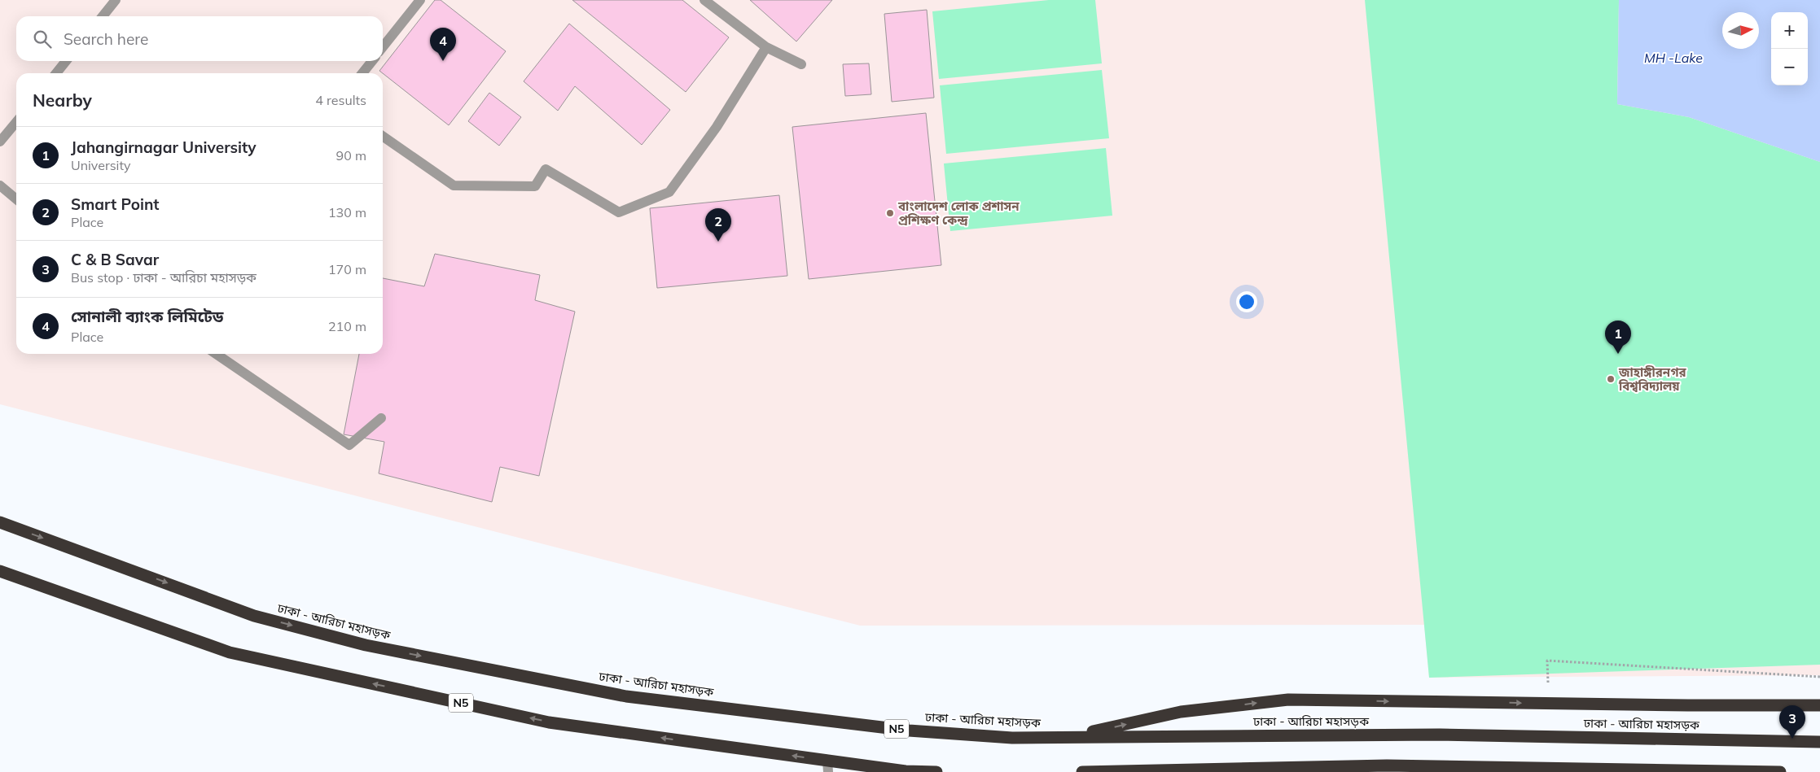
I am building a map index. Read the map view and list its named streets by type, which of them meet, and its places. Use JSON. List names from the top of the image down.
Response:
{
  "streets": {
    "highway": ["ঢাকা - আরিচা মহাসড়ক", "N5"]
  },
  "water": ["MH -Lake"],
  "places": ["বাংলাদেশ লোক প্রশাসন প্রশিক্ষণ কেন্দ্র", "জাহাঙ্গীরনগর বিশ্ববিদ্যালয়"],
  "north": "right",
  "page": {
    "map_buttons": ["+", "−"],
    "search": "Search here",
    "pins": [
      "4",
      "2",
      "1",
      "3"
    ],
    "heading": ["Nearby", "4 results"],
    "list": [
      {
        "mark": "1",
        "name": "Jahangirnagar University",
        "note": "University",
        "value": "90 m"
      },
      {
        "mark": "2",
        "name": "Smart Point",
        "note": "Place",
        "value": "130 m"
      },
      {
        "mark": "3",
        "name": "C & B Savar",
        "note": "Bus stop · ঢাকা - আরিচা মহাসড়ক",
        "value": "170 m"
      },
      {
        "mark": "4",
        "name": "সোনালী ব্যাংক লিমিটেড",
        "note": "Place",
        "value": "210 m"
      }
    ]
  }
}
